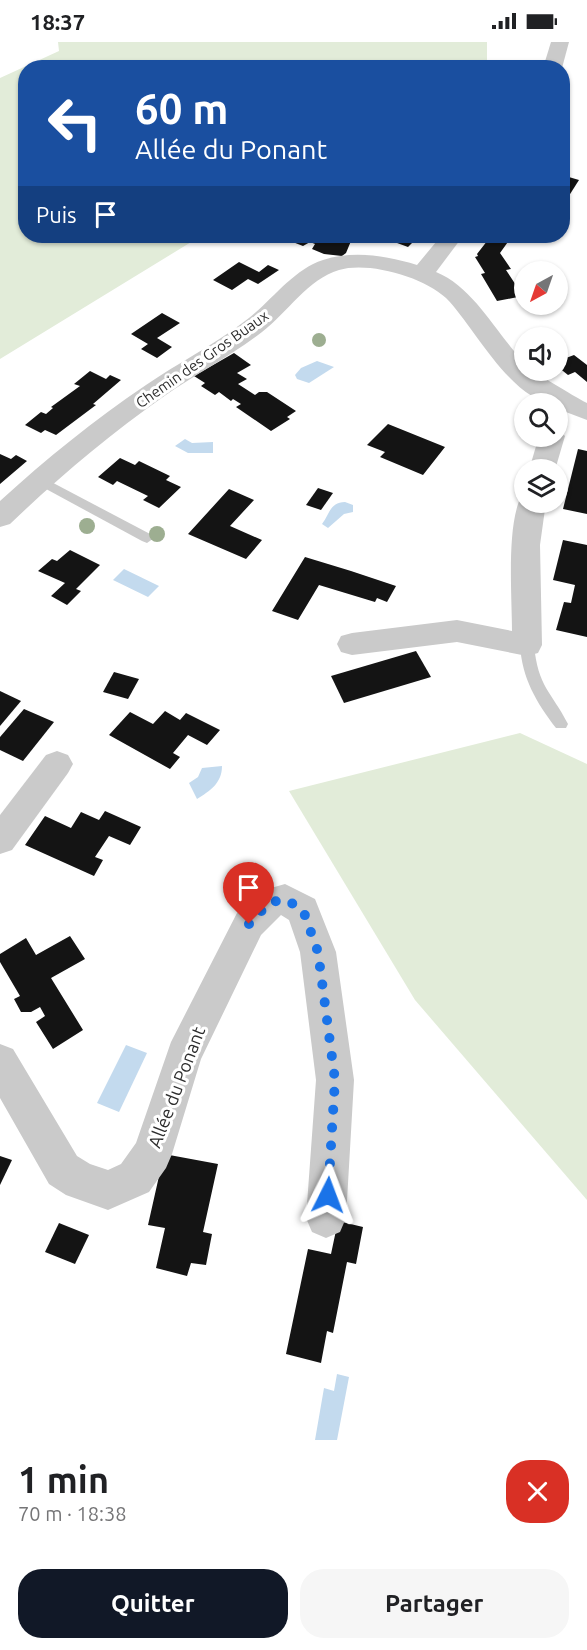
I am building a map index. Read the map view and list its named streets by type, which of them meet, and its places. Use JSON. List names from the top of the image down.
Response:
{
  "streets": {
    "street": ["Chemin des Gros Buaux", "Allée du Ponant"]
  },
  "north": "bottom left",
  "page": {
    "status": "18:37",
    "turn": ["60 m", "Allée du Ponant"],
    "then": "Puis",
    "heading": ["1 min", "70 m · 18:38"],
    "buttons": ["Quitter", "Partager"]
  }
}
